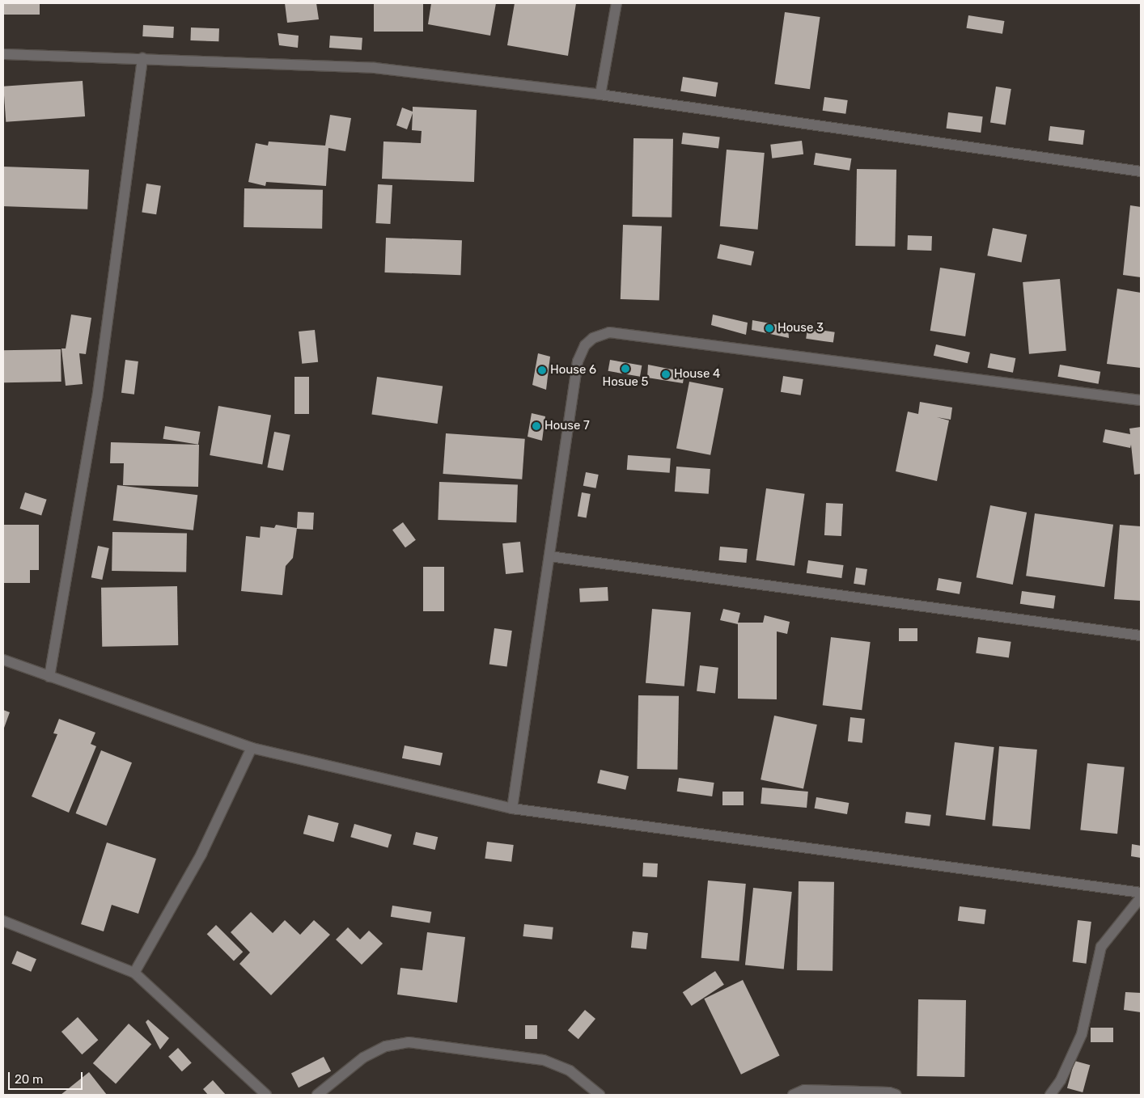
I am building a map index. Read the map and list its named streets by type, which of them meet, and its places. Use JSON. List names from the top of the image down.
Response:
{
  "places": [
    "House 3",
    "Hosue 5",
    "House 6",
    "House 4",
    "House 7"
  ],
  "scale_bar": "20 m"
}
